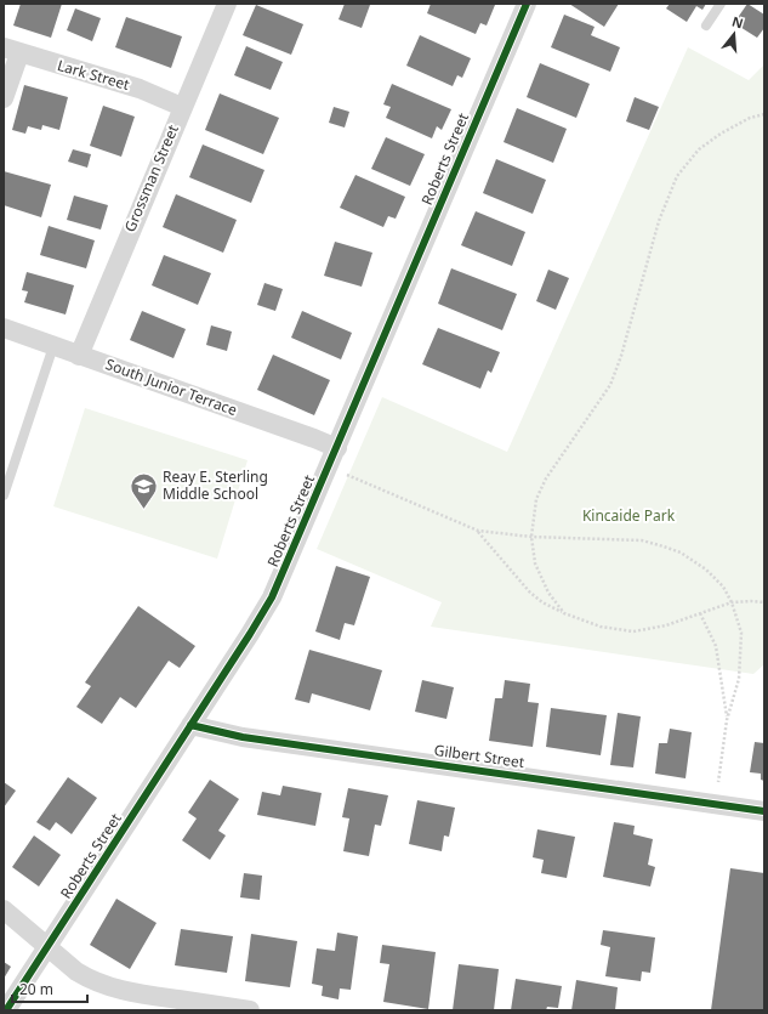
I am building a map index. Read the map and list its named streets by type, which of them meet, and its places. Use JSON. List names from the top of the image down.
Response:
{
  "streets": {
    "street": [
      "Lark Street",
      "Roberts Street",
      "Grossman Street",
      "South Junior Terrace",
      "Gilbert Street"
    ]
  },
  "crossings": [
    ["Lark Street", "Grossman Street"],
    ["Roberts Street", "South Junior Terrace"],
    ["Roberts Street", "Gilbert Street"],
    ["Grossman Street", "South Junior Terrace"]
  ],
  "parks": ["Kincaide Park"],
  "places": {
    "school or university": ["Reay E. Sterling Middle School"]
  },
  "scale_bar": "20 m",
  "north": "top"
}
